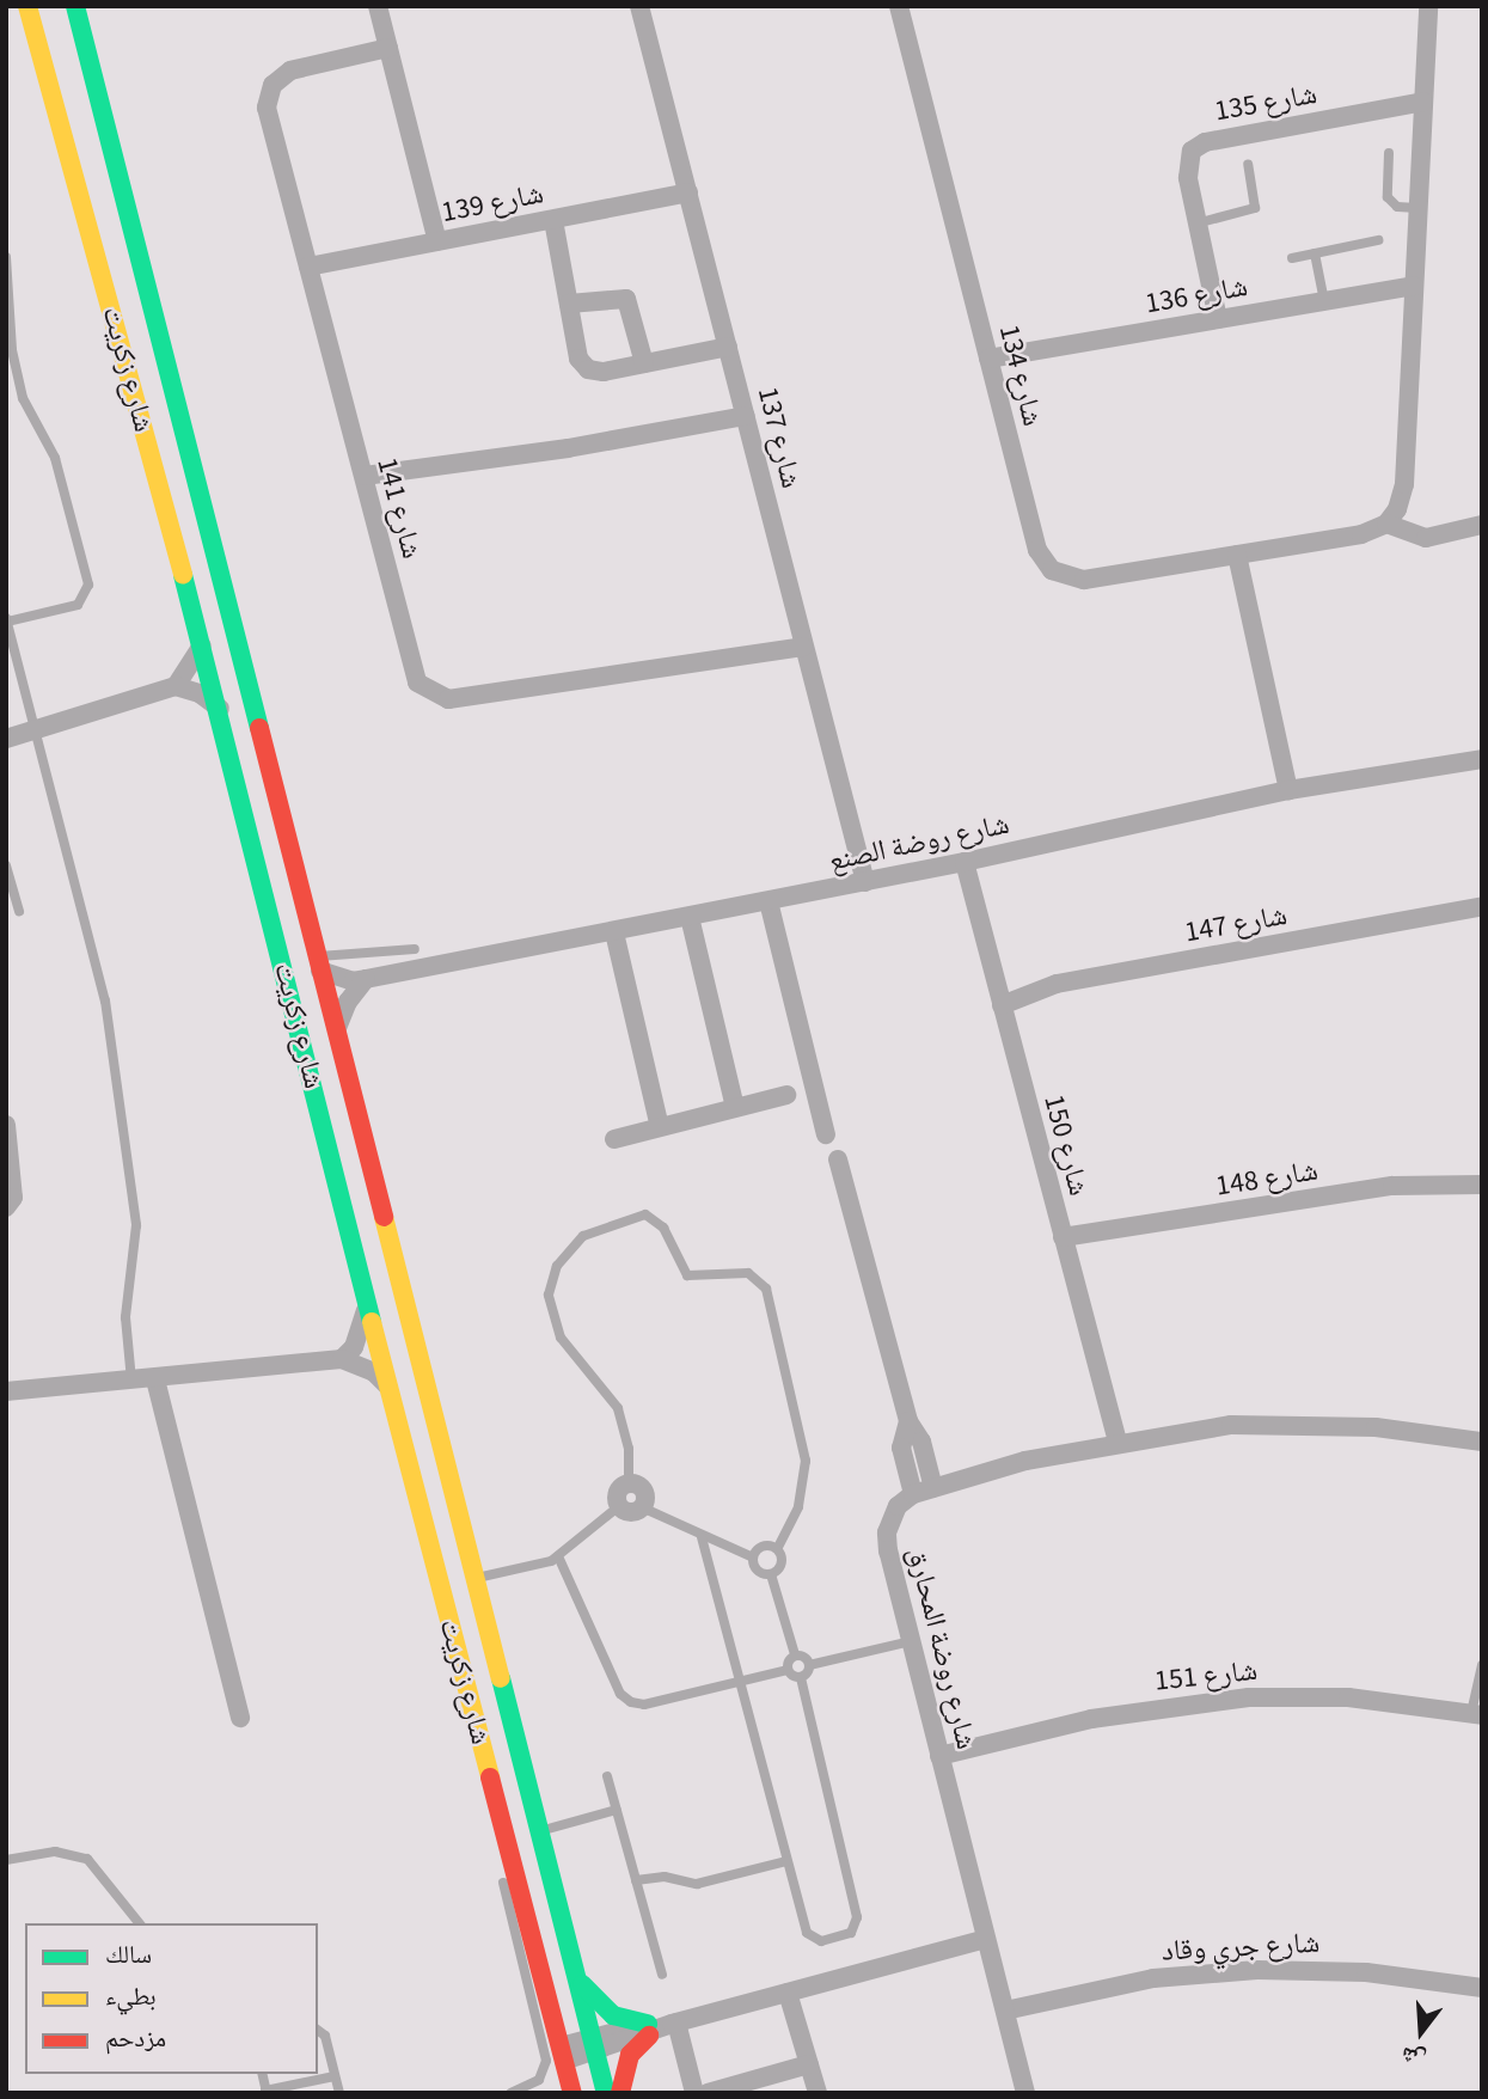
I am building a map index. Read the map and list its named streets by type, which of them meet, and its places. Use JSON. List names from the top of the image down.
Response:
{
  "streets": {
    "street": [
      "شارع 135",
      "شارع 139",
      "شارع 136",
      "شارع زكريت",
      "شارع 134",
      "شارع 137",
      "شارع 141",
      "شارع روضة الصنع",
      "شارع 147",
      "شارع 150",
      "شارع 148",
      "شارع روضة المحارق",
      "شارع 151",
      "شارع جري وقاد"
    ]
  },
  "crossings": [
    ["شارع 135", "شارع 136"],
    ["شارع 139", "شارع 137"],
    ["شارع 139", "شارع 141"],
    ["شارع 136", "شارع 134"],
    ["شارع زكريت", "شارع روضة الصنع"],
    ["شارع 137", "شارع 141"],
    ["شارع 137", "شارع روضة الصنع"],
    ["شارع روضة الصنع", "شارع 150"],
    ["شارع 147", "شارع 150"],
    ["شارع 150", "شارع 148"],
    ["شارع روضة المحارق", "شارع 151"],
    ["شارع روضة المحارق", "شارع جري وقاد"]
  ],
  "legend": ["سالك", "بطيء", "مزدحم"],
  "north": "bottom"
}
